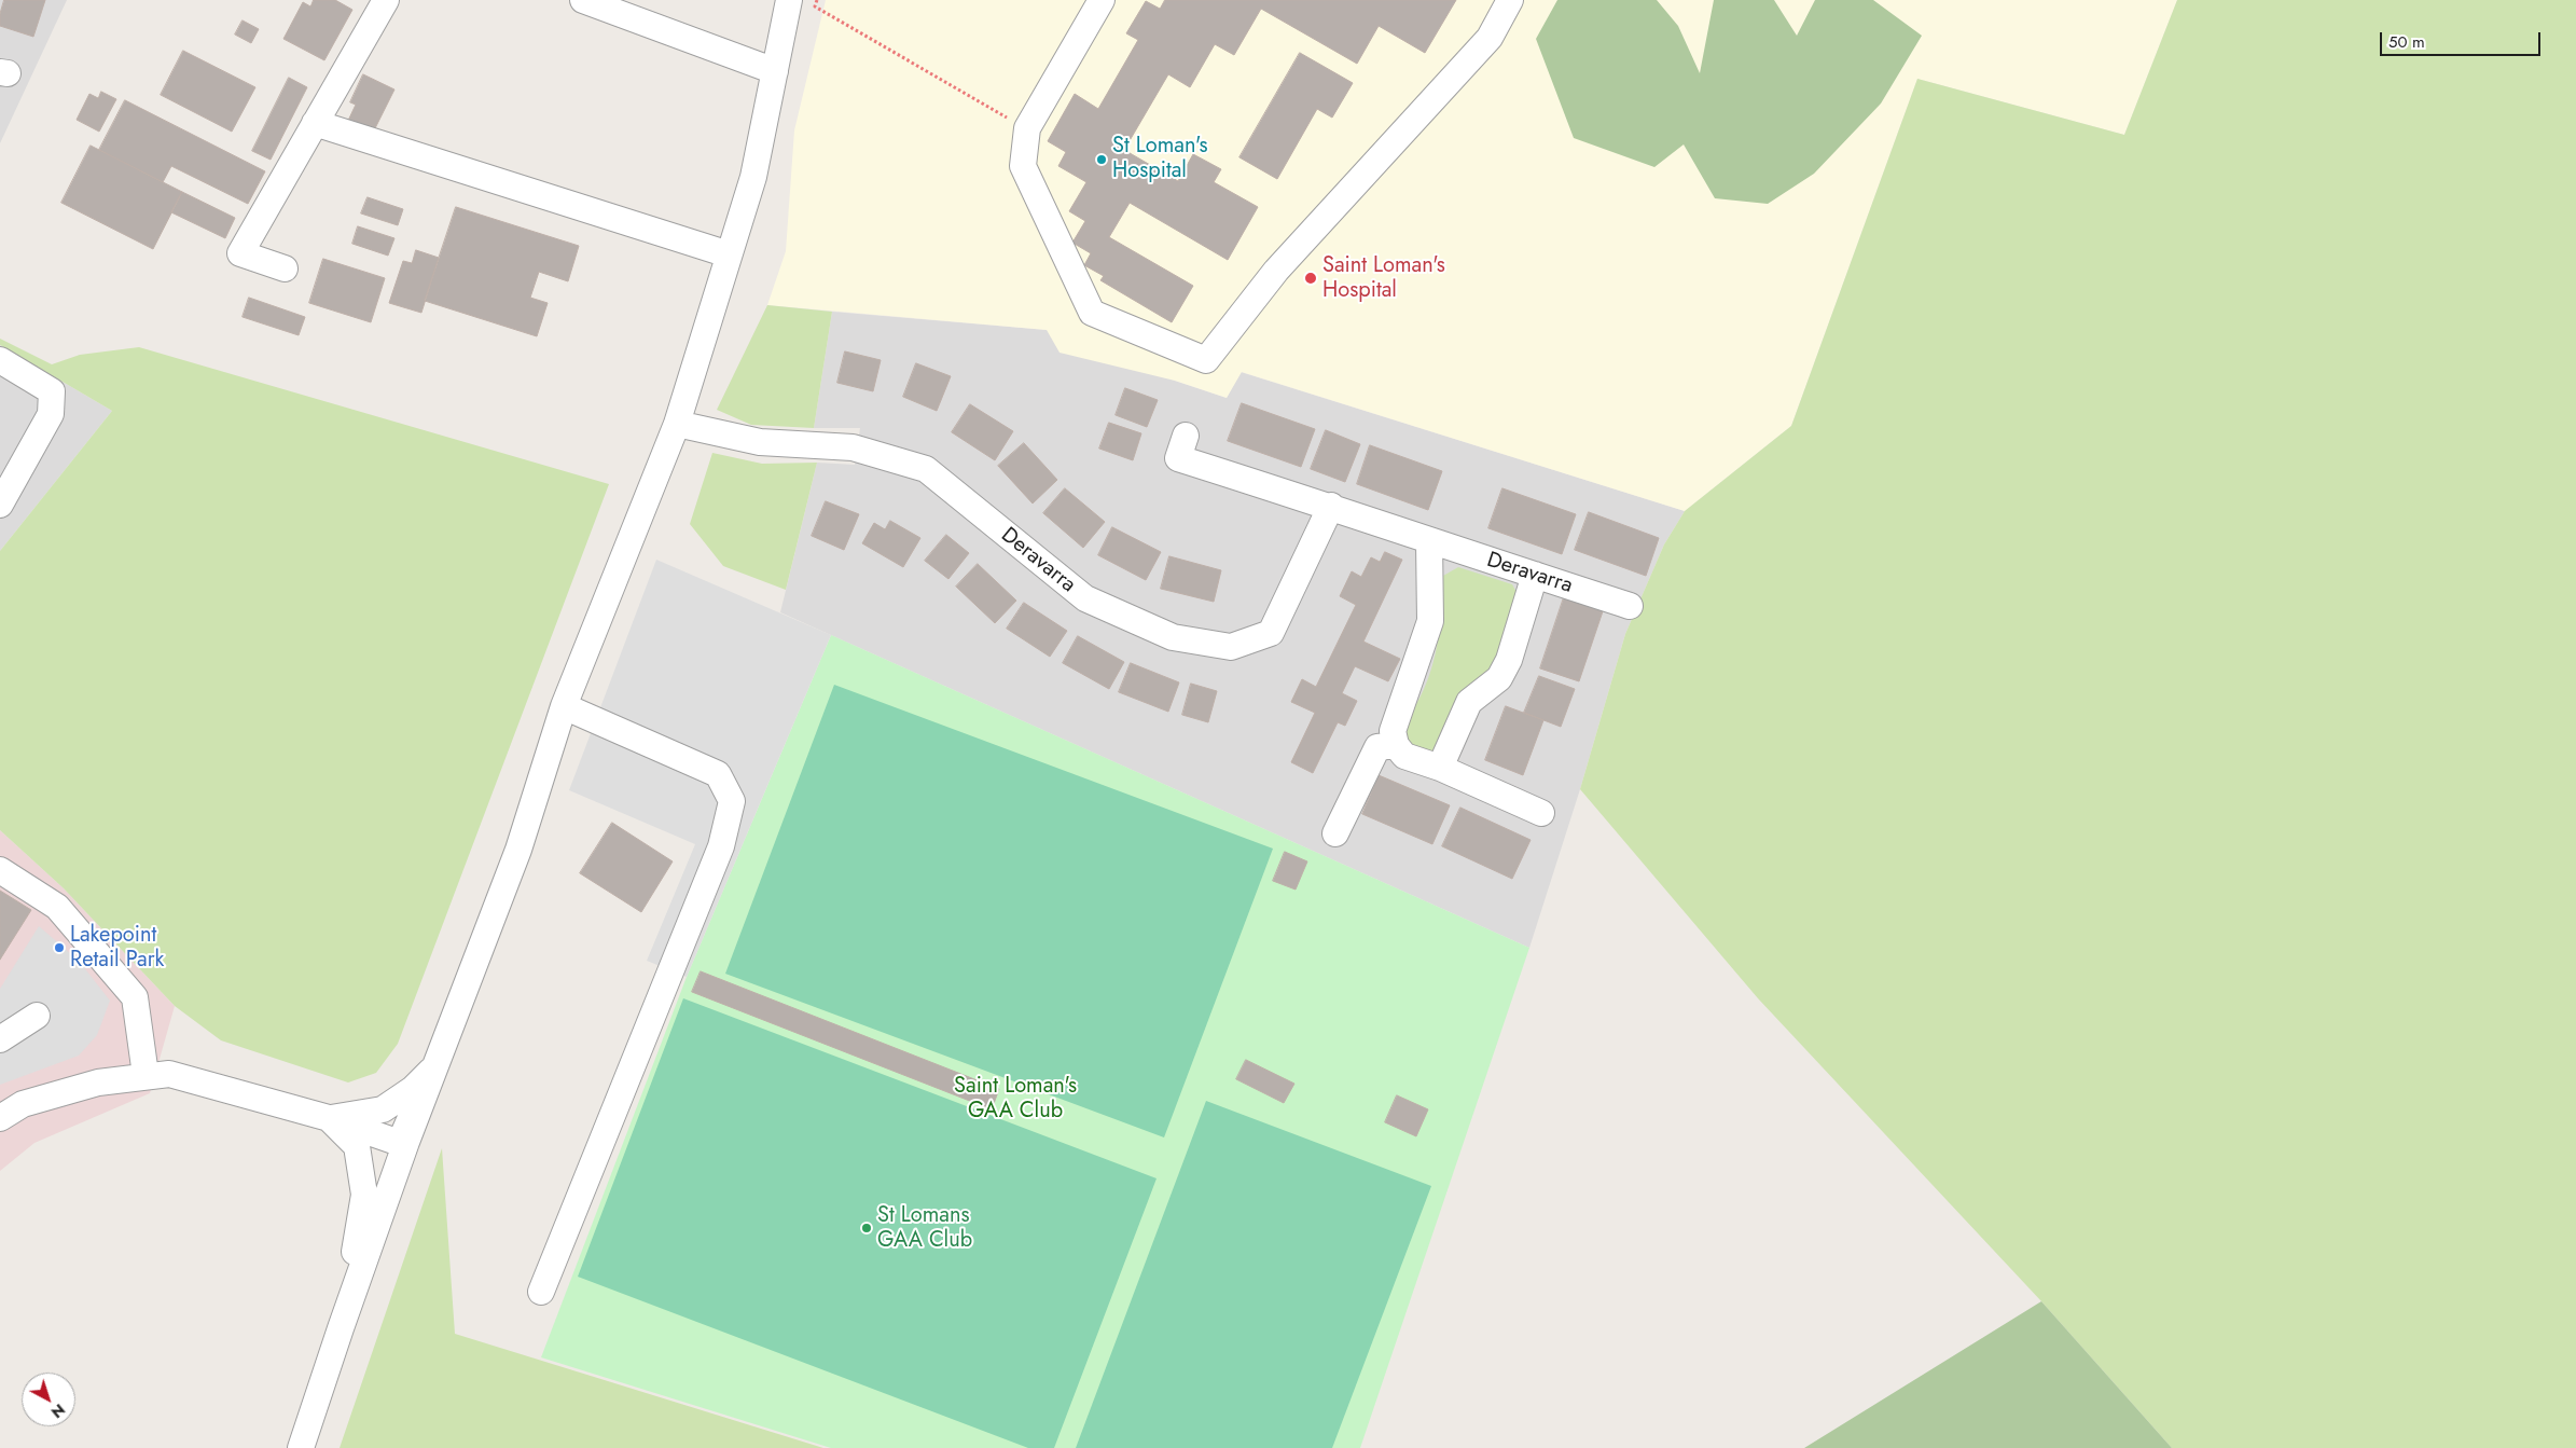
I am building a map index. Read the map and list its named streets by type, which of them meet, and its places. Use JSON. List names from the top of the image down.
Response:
{
  "streets": {
    "street": ["Deravarra"]
  },
  "parks": ["Saint Loman's GAA Club"],
  "places": [
    "St Loman's Hospital",
    "Saint Loman's Hospital",
    "Lakepoint Retail Park",
    "St Lomans GAA Club"
  ],
  "scale_bar": "50 m",
  "north": "bottom right"
}
